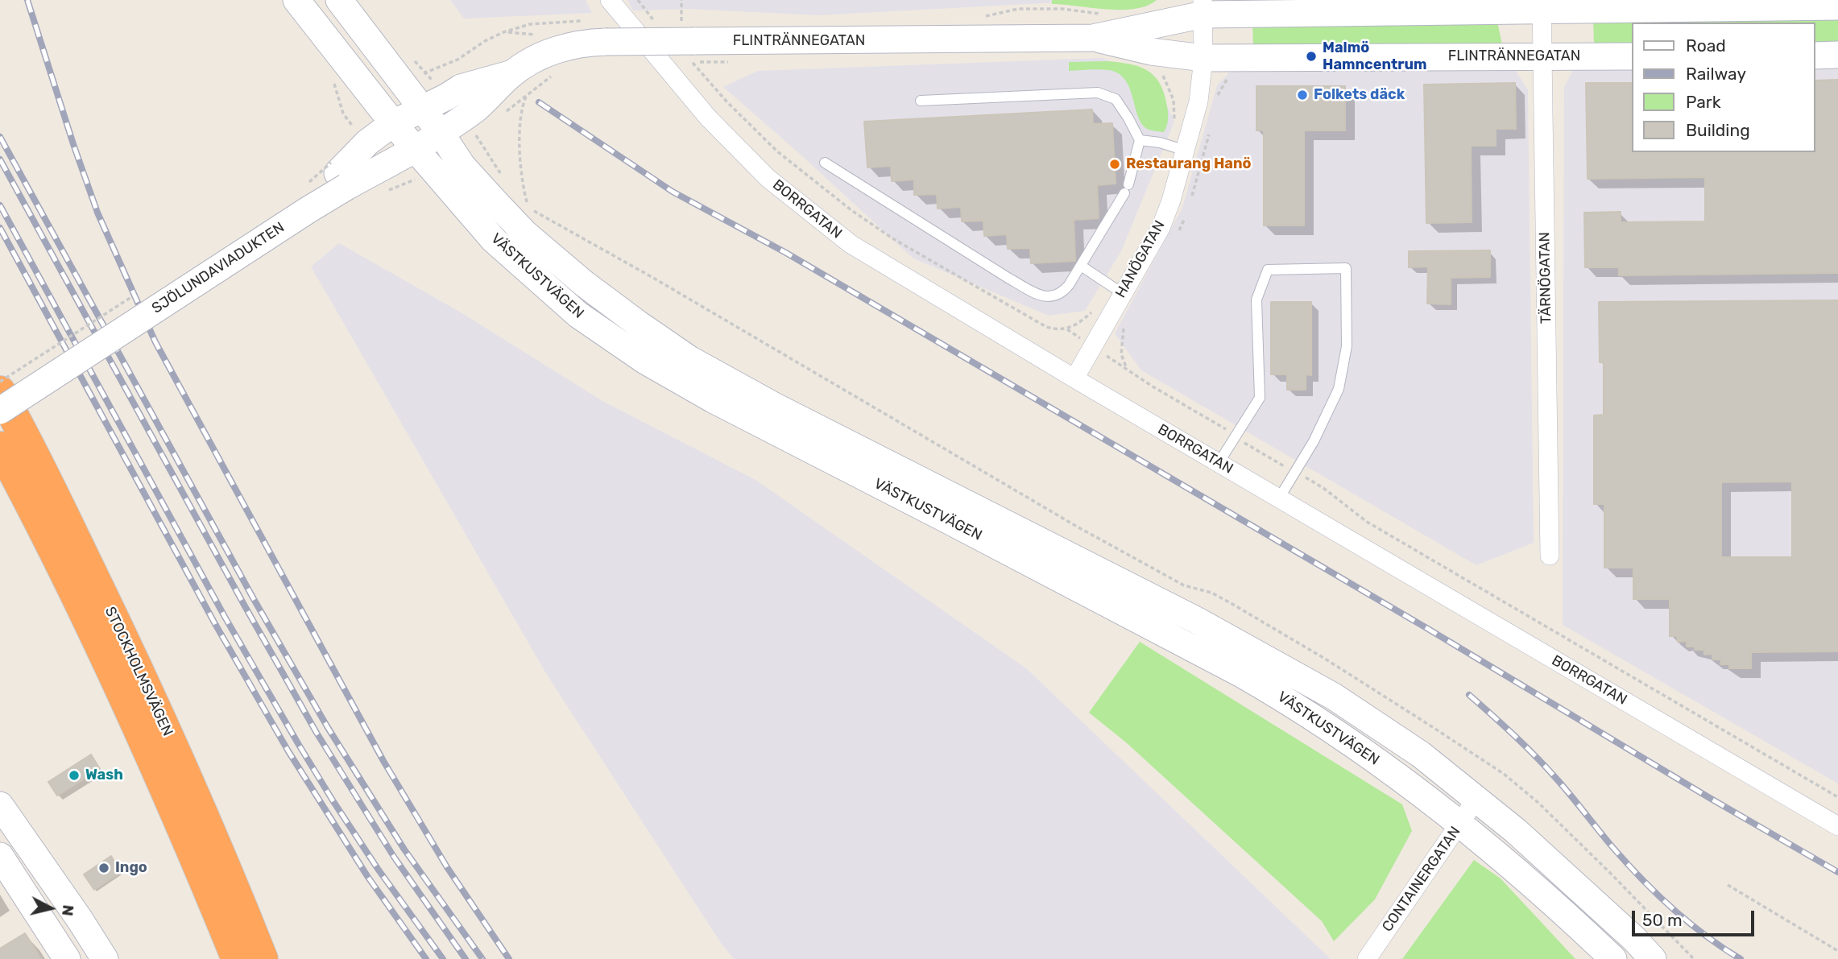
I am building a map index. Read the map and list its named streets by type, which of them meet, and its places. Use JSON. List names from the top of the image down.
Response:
{
  "streets": {
    "highway": ["STOCKHOLMSVÄGEN"],
    "main road": ["FLINTRÄNNEGATAN", "SJÖLUNDAVIADUKTEN", "VÄSTKUSTVÄGEN"],
    "street": [
      "BORRGATAN",
      "HANÖGATAN",
      "TÄRNÖGATAN",
      "CONTAINERGATAN"
    ]
  },
  "crossings": [
    ["FLINTRÄNNEGATAN", "HANÖGATAN"],
    ["FLINTRÄNNEGATAN", "SJÖLUNDAVIADUKTEN"],
    ["FLINTRÄNNEGATAN", "VÄSTKUSTVÄGEN"],
    ["FLINTRÄNNEGATAN", "TÄRNÖGATAN"],
    ["BORRGATAN", "HANÖGATAN"],
    ["SJÖLUNDAVIADUKTEN", "VÄSTKUSTVÄGEN"],
    ["SJÖLUNDAVIADUKTEN", "STOCKHOLMSVÄGEN"],
    ["VÄSTKUSTVÄGEN", "CONTAINERGATAN"]
  ],
  "places": [
    "Malmö Hamncentrum",
    "Folkets däck",
    "Restaurang Hanö",
    "Wash",
    "Ingo"
  ],
  "legend": [
    "Road",
    "Railway",
    "Park",
    "Building"
  ],
  "scale_bar": "50 m",
  "north": "right"
}
